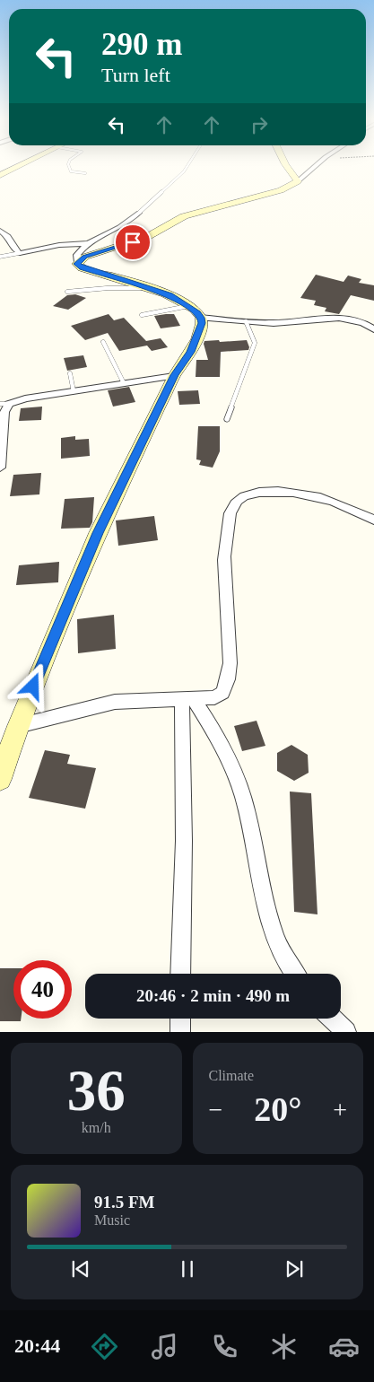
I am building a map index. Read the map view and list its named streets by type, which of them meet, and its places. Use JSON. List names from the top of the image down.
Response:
{
  "page": {
    "turn": ["290 m", "Turn left"],
    "limit": "40",
    "trip": "20:46 · 2 min · 490 m",
    "tile": [
      ["36", "km/h"],
      "Climate"
    ],
    "heat": ["−", "20°", "+"],
    "song": ["91.5 FM", "Music"],
    "tabs": "20:44"
  }
}
